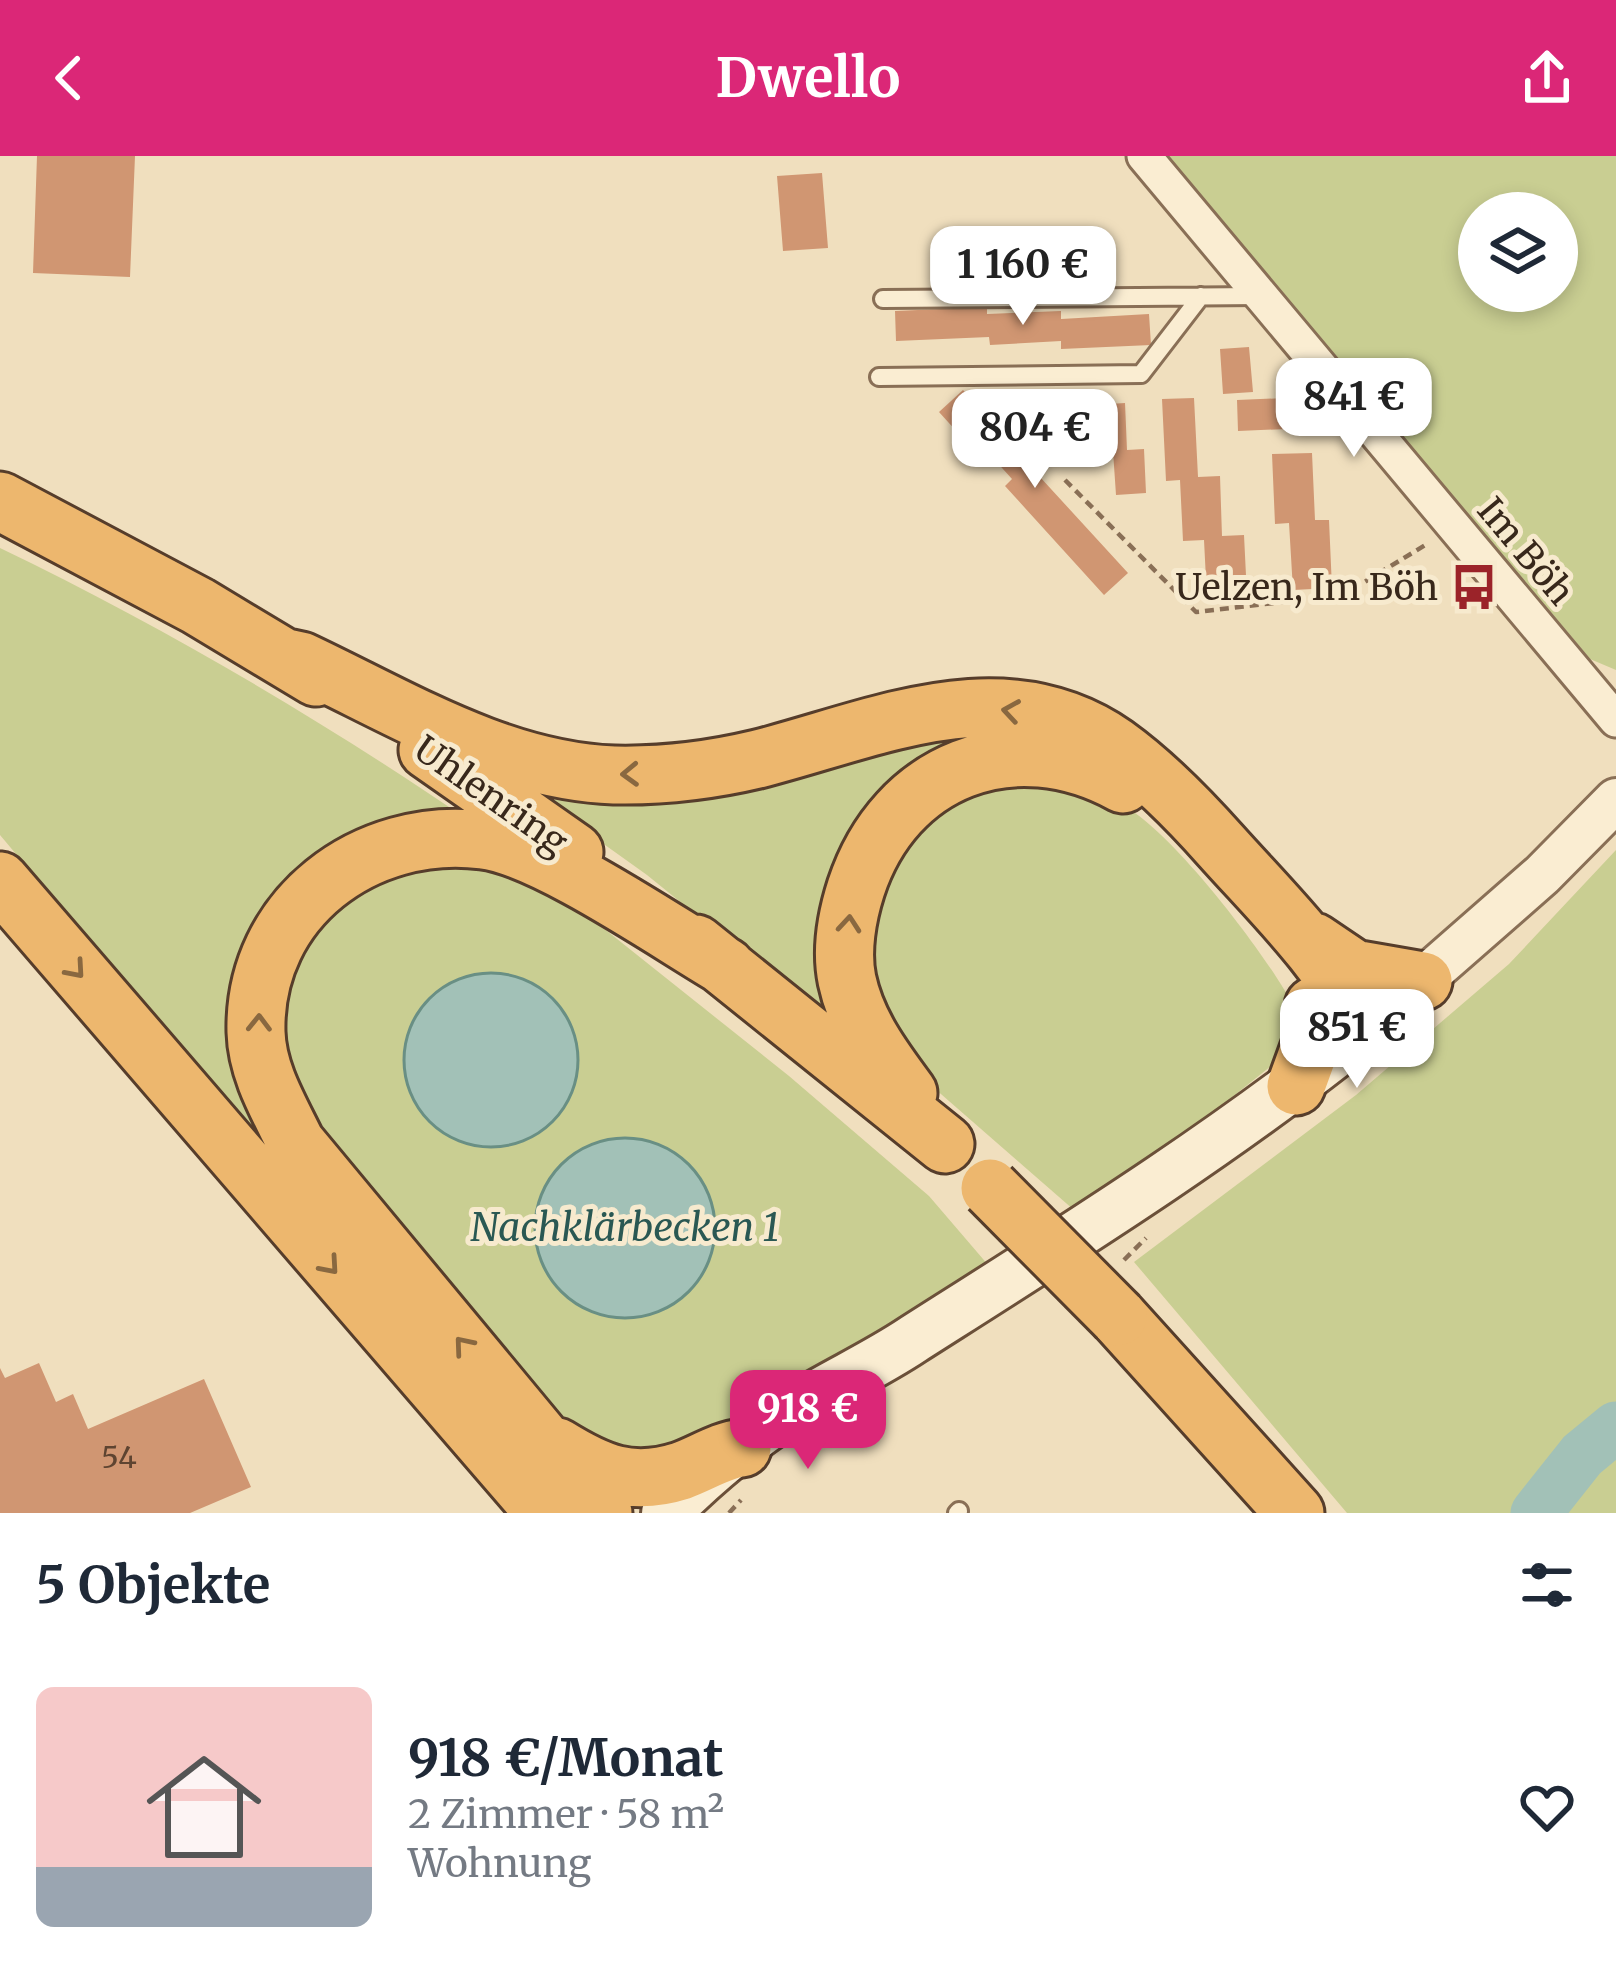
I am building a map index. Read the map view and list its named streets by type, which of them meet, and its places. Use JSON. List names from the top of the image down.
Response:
{
  "streets": {
    "highway": ["Uhlenring"],
    "street": ["Im Böh"]
  },
  "water": ["Nachklärbecken 1"],
  "places": {
    "bus stop": ["Uelzen, Im Böh"]
  },
  "house_numbers": ["54"],
  "page": {
    "header": "Dwello",
    "price": [
      "1 160 €",
      "841 €",
      "804 €",
      "851 €",
      "918 €"
    ],
    "heading": "5 Objekte",
    "list": [
      {
        "name": "918 €/Monat",
        "note": "2 Zimmer · 58 m² · Wohnung"
      }
    ]
  }
}
